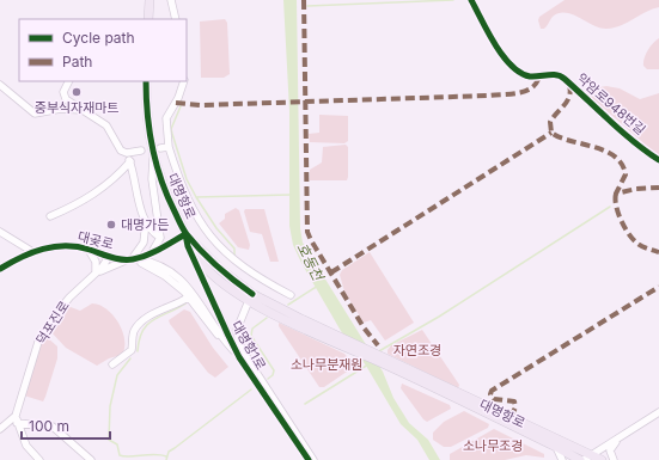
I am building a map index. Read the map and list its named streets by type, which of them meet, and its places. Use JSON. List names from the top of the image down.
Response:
{
  "streets": {
    "main road": ["대명항로"],
    "street": [
      "약암로948번길",
      "대곶로",
      "덕포진로",
      "대명항1로"
    ]
  },
  "crossings": [
    ["대명항로", "대곶로"],
    ["대명항로", "대명항1로"],
    ["대곶로", "덕포진로"],
    ["대곶로", "대명항1로"]
  ],
  "water": ["호동천"],
  "parks": ["자연조경", "소나무분재원", "소나무조경"],
  "places": ["중부식자재마트", "대명가든"],
  "legend": ["Cycle path", "Path"],
  "scale_bar": "100 m"
}
